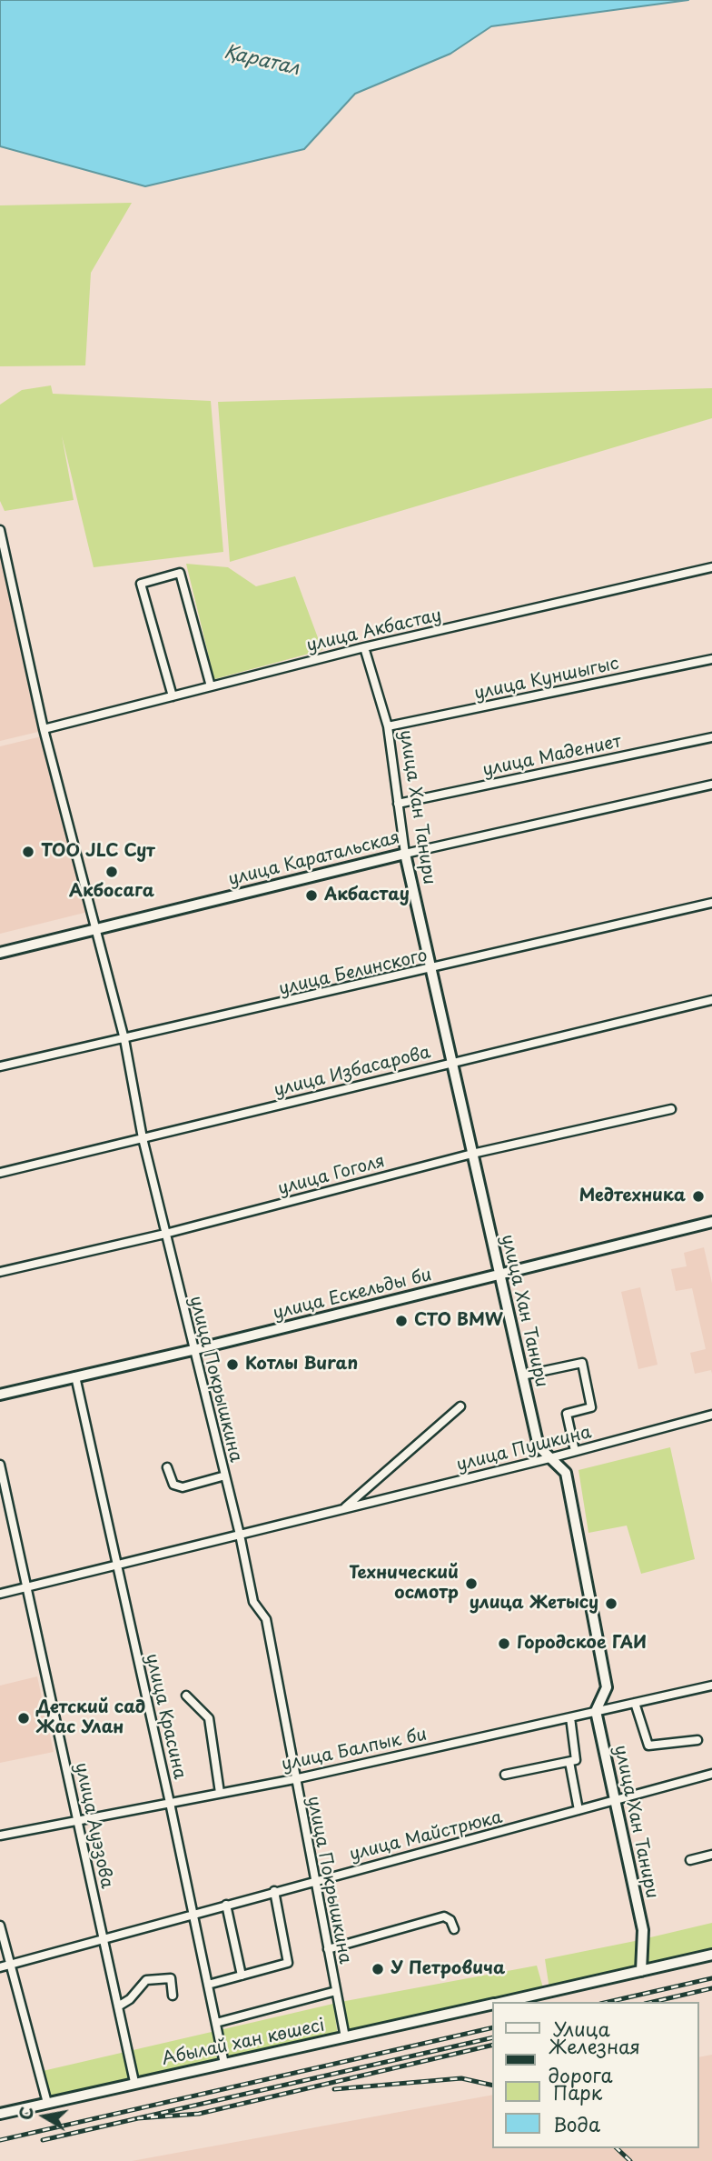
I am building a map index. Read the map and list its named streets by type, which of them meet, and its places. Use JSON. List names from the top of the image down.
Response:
{
  "streets": {
    "street": [
      "улица Акбастау",
      "улица Куншыгыс",
      "улица Мадениет",
      "улица Хан Танири",
      "улица Каратальская",
      "улица Белинского",
      "улица Избасарова",
      "улица Гоголя",
      "улица Ескельды би",
      "улица Покрышкина",
      "улица Пушкина",
      "улица Красина",
      "улица Балпык би",
      "улица Ауэзова",
      "улица Майстрюка",
      "Абылай хан көшесі"
    ]
  },
  "crossings": [
    ["улица Акбастау", "улица Хан Танири"],
    ["улица Акбастау", "улица Покрышкина"],
    ["улица Куншыгыс", "улица Хан Танири"],
    ["улица Мадениет", "улица Хан Танири"],
    ["улица Хан Танири", "улица Каратальская"],
    ["улица Хан Танири", "улица Белинского"],
    ["улица Хан Танири", "улица Избасарова"],
    ["улица Хан Танири", "улица Гоголя"],
    ["улица Хан Танири", "улица Ескельды би"],
    ["улица Хан Танири", "улица Пушкина"],
    ["улица Хан Танири", "улица Балпык би"],
    ["улица Хан Танири", "улица Майстрюка"],
    ["улица Хан Танири", "Абылай хан көшесі"],
    ["улица Каратальская", "улица Покрышкина"],
    ["улица Белинского", "улица Покрышкина"],
    ["улица Избасарова", "улица Покрышкина"],
    ["улица Гоголя", "улица Покрышкина"],
    ["улица Ескельды би", "улица Покрышкина"],
    ["улица Ескельды би", "улица Красина"],
    ["улица Покрышкина", "улица Пушкина"],
    ["улица Покрышкина", "улица Балпык би"],
    ["улица Покрышкина", "улица Майстрюка"],
    ["улица Покрышкина", "Абылай хан көшесі"],
    ["улица Пушкина", "улица Красина"],
    ["улица Пушкина", "улица Ауэзова"],
    ["улица Красина", "улица Балпык би"],
    ["улица Красина", "улица Майстрюка"],
    ["улица Красина", "Абылай хан көшесі"],
    ["улица Балпык би", "улица Ауэзова"],
    ["улица Ауэзова", "улица Майстрюка"],
    ["улица Ауэзова", "Абылай хан көшесі"]
  ],
  "water": ["Қаратал"],
  "places": [
    "ТОО JLC Сут",
    "Акбосага",
    "Акбастау",
    "Медтехника",
    "СТО BMW",
    "Котлы Buran",
    "Технический осмотр",
    "улица Жетысу",
    "Городское ГАИ",
    "Детский сад Жас Улан",
    "У Петровича"
  ],
  "legend": [
    "Улица",
    "Железная дорога",
    "Парк",
    "Вода"
  ],
  "north": "left"
}
